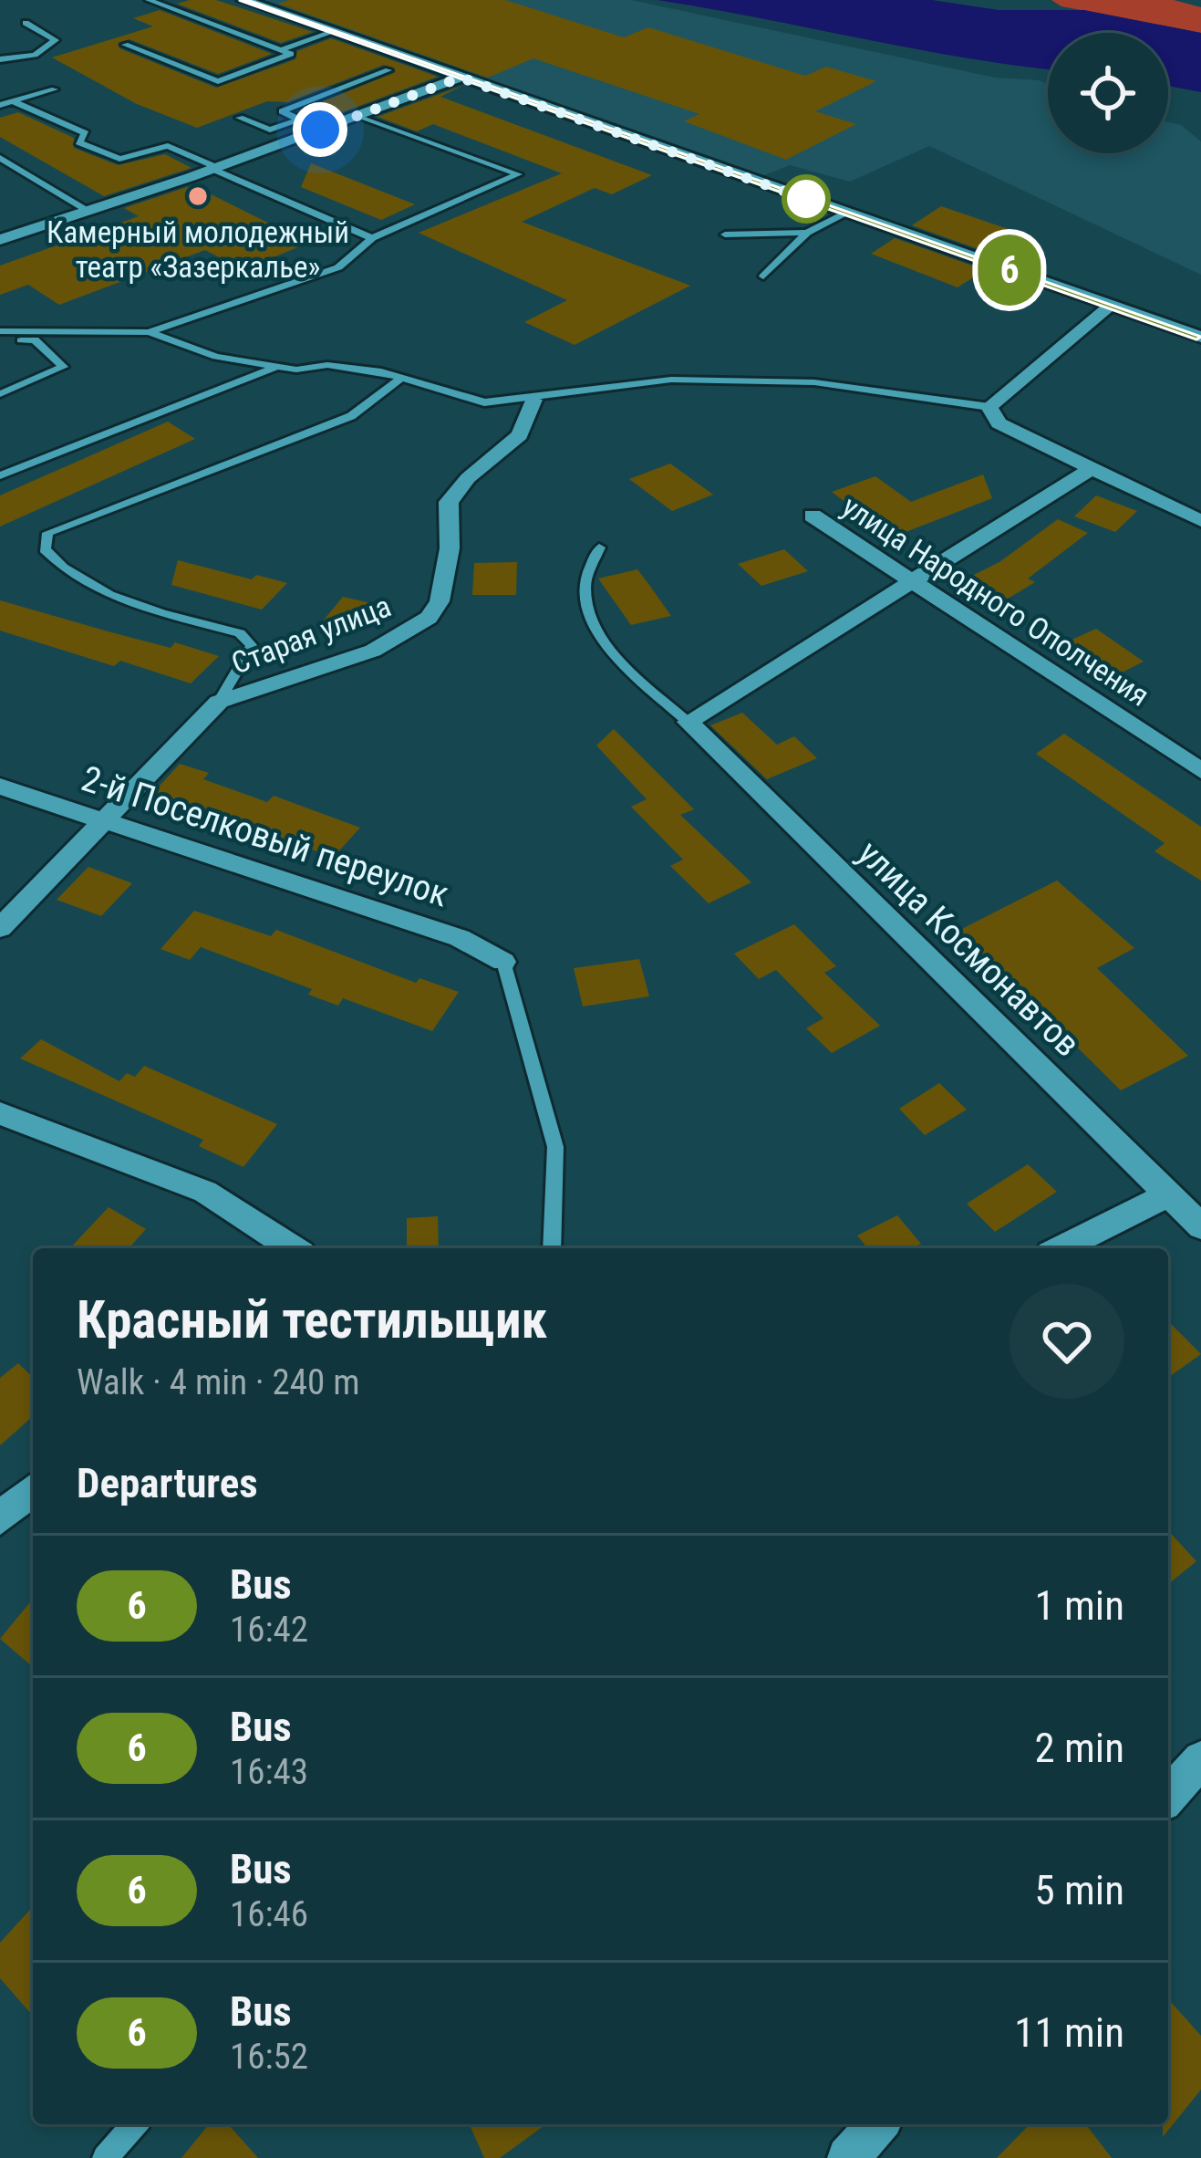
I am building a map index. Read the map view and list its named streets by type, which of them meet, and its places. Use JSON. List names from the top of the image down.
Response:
{
  "streets": {
    "street": [
      "улица Народного Ополчения",
      "Старая улица",
      "2-й Поселковый переулок",
      "улица Космонавтов"
    ]
  },
  "places": ["Камерный молодежный театр «Зазеркалье»"],
  "lines": ["bus line 6"],
  "page": {
    "on_map": "6",
    "heading": [
      ["Красный тестильщик", "Walk · 4 min · 240 m"],
      "Departures"
    ],
    "list": [
      {
        "mark": "6",
        "name": "Bus",
        "note": "16:42",
        "value": "1 min"
      },
      {
        "mark": "6",
        "name": "Bus",
        "note": "16:43",
        "value": "2 min"
      },
      {
        "mark": "6",
        "name": "Bus",
        "note": "16:46",
        "value": "5 min"
      },
      {
        "mark": "6",
        "name": "Bus",
        "note": "16:52",
        "value": "11 min"
      }
    ]
  }
}
